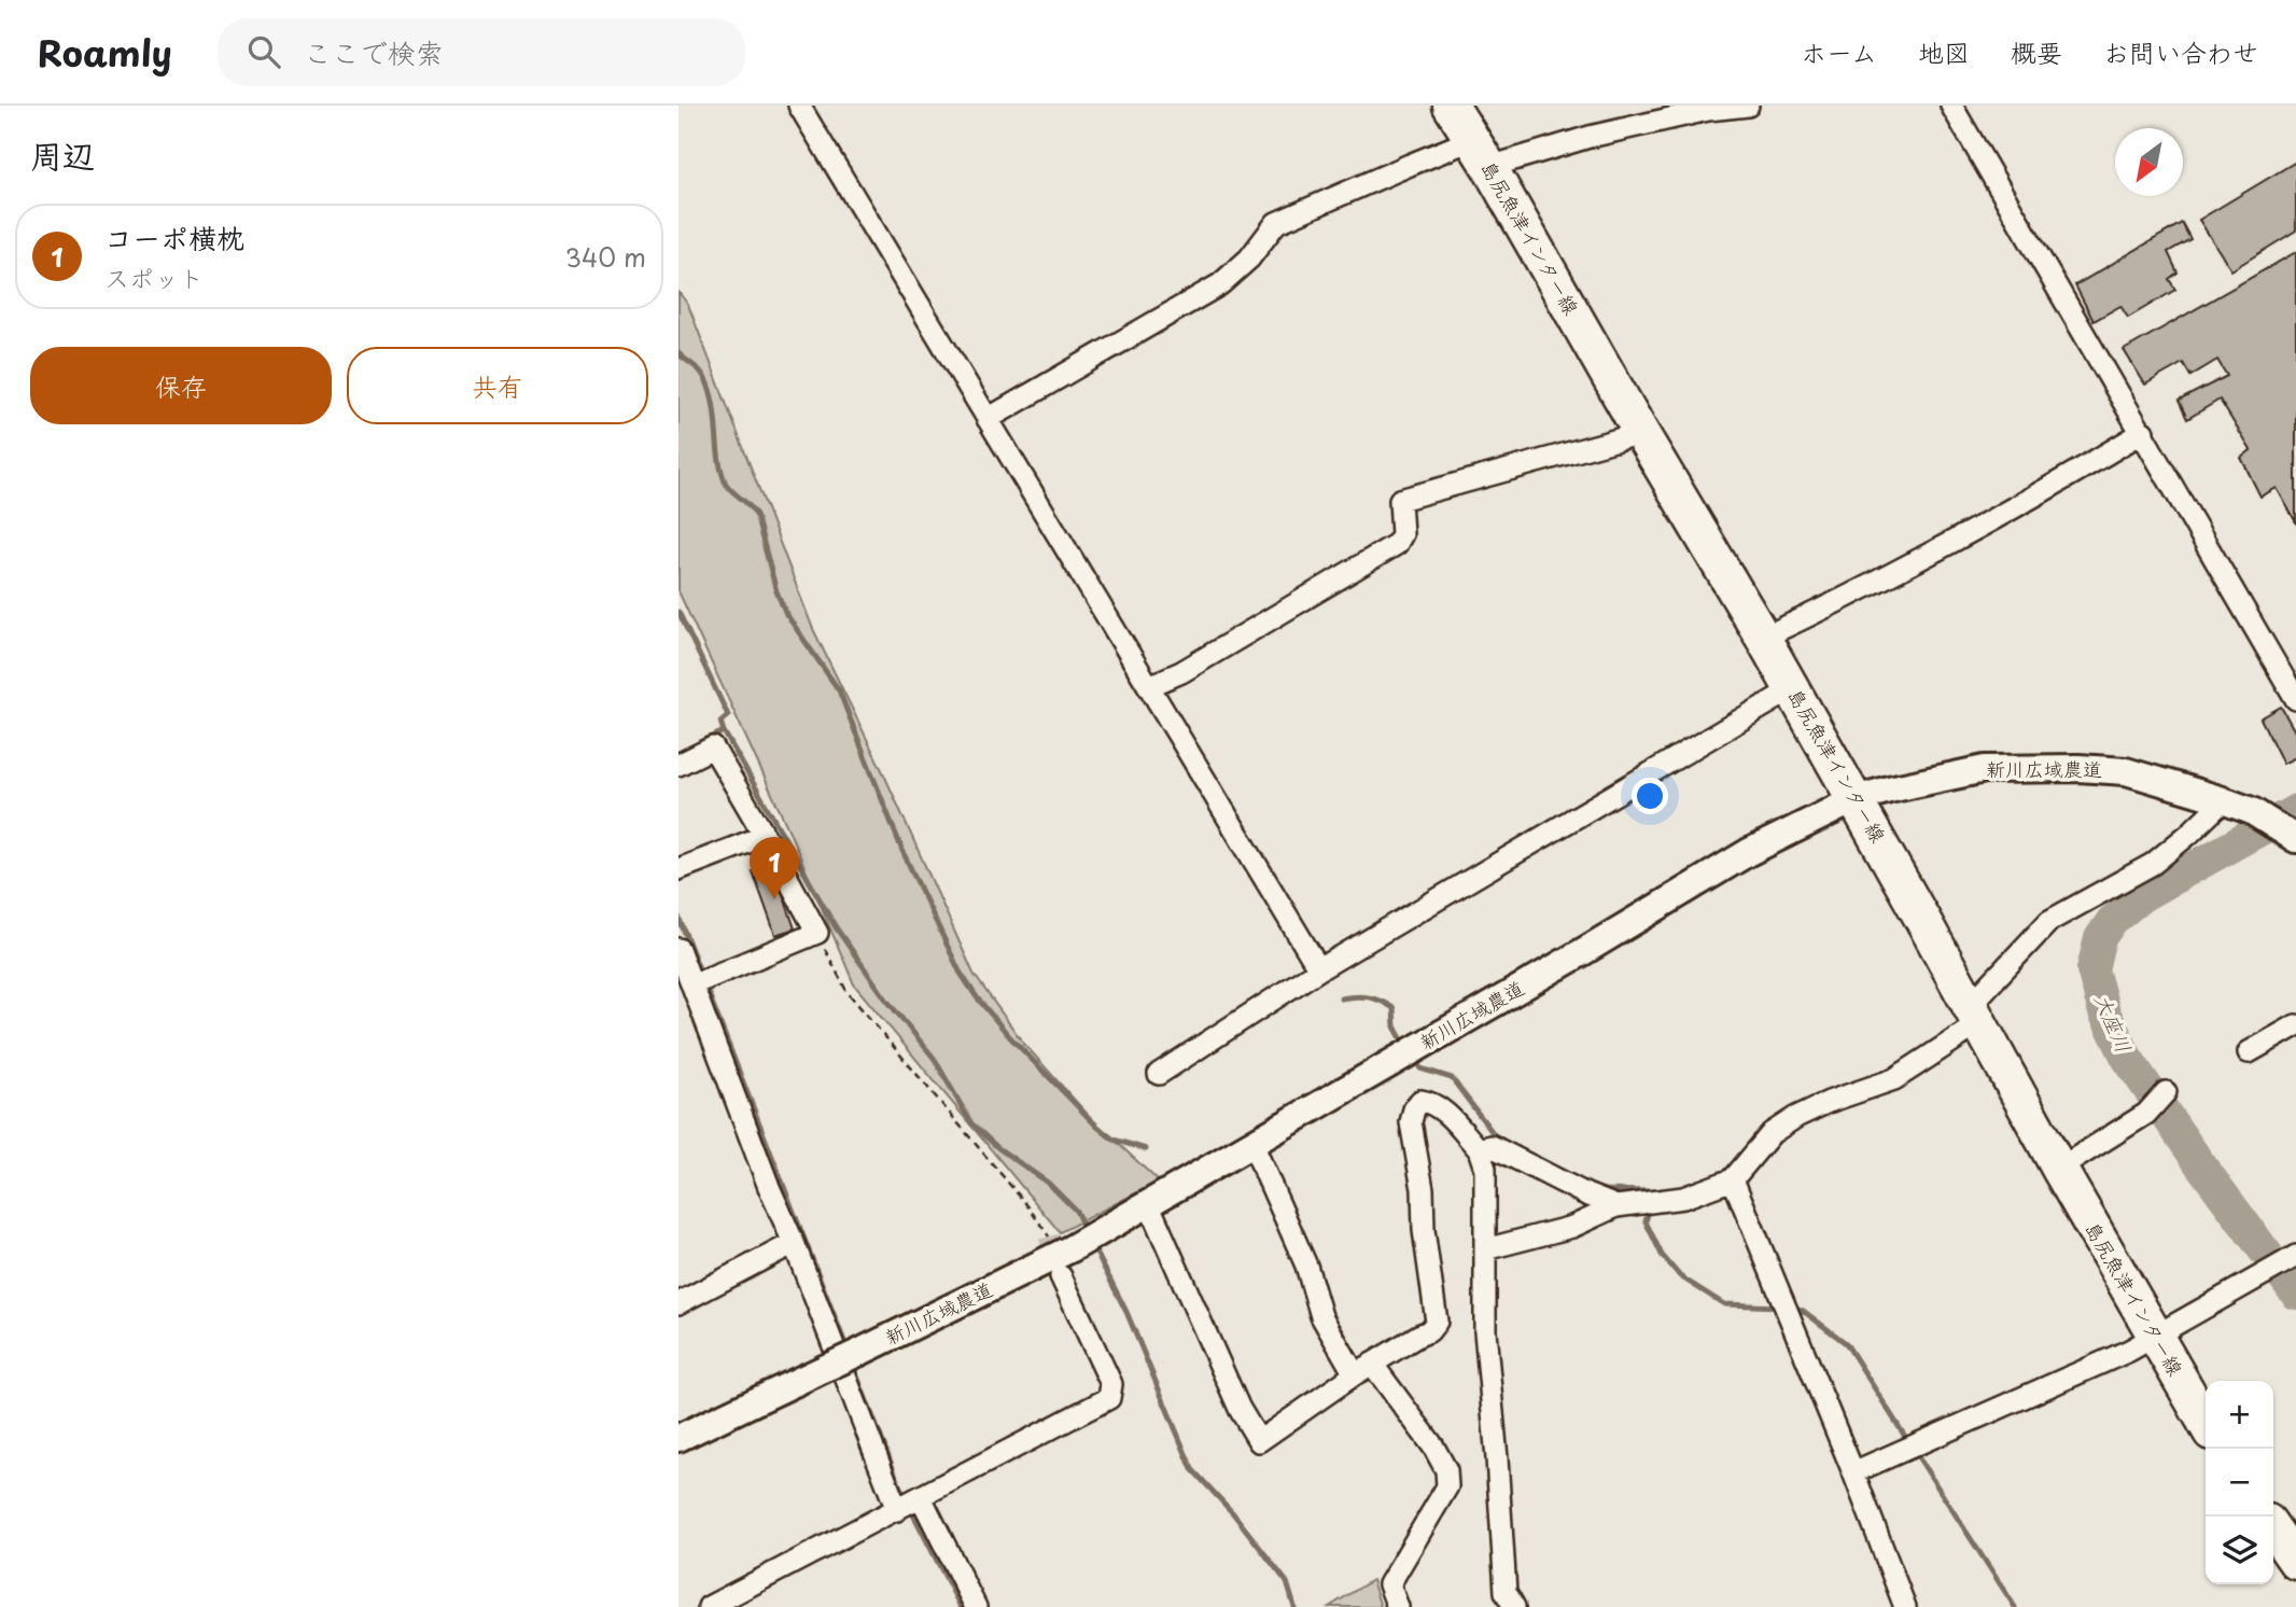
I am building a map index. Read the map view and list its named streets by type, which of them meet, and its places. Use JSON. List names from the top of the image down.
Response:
{
  "streets": {
    "main road": ["島尻魚津インター線"],
    "street": ["新川広域農道"]
  },
  "crossings": [
    ["島尻魚津インター線", "新川広域農道"]
  ],
  "water": ["大座川"],
  "north": "bottom left",
  "page": {
    "header": "Roamly",
    "search": "ここで検索",
    "nav": [
      "ホーム",
      "地図",
      "概要",
      "お問い合わせ"
    ],
    "heading": "周辺",
    "list": [
      {
        "mark": "1",
        "name": "コーポ横枕",
        "note": "スポット",
        "value": "340 m"
      }
    ],
    "buttons": ["保存", "共有"],
    "pins": "1",
    "map_buttons": ["+", "−"]
  }
}
